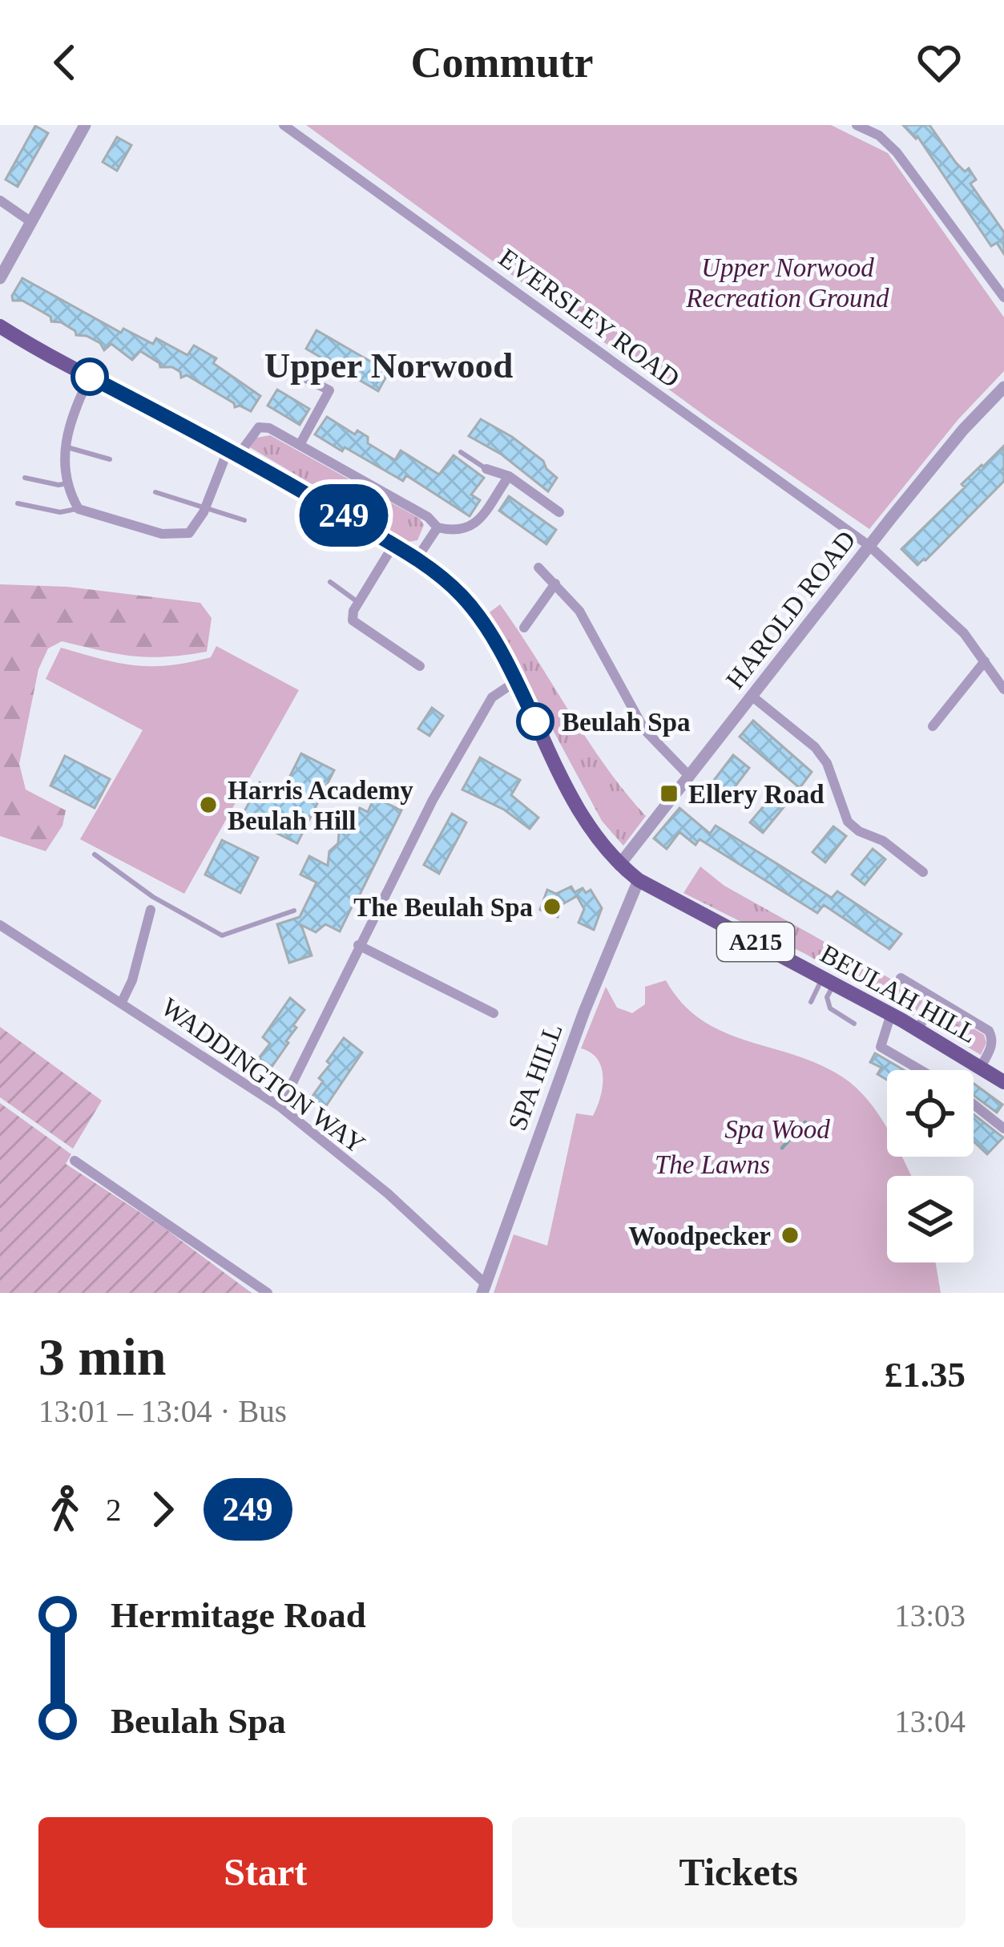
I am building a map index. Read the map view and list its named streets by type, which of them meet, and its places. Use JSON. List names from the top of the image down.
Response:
{
  "streets": {
    "main road": ["A215", "BEULAH HILL"],
    "street": [
      "EVERSLEY ROAD",
      "HAROLD ROAD",
      "WADDINGTON WAY",
      "SPA HILL"
    ]
  },
  "crossings": [
    ["EVERSLEY ROAD", "HAROLD ROAD"],
    ["HAROLD ROAD", "BEULAH HILL"],
    ["BEULAH HILL", "SPA HILL"],
    ["WADDINGTON WAY", "SPA HILL"]
  ],
  "districts": ["Upper Norwood"],
  "parks": ["Upper Norwood Recreation Ground", "Spa Wood", "The Lawns"],
  "places": {
    "other": [
      "Beulah Spa",
      "Harris Academy Beulah Hill",
      "The Beulah Spa",
      "Woodpecker"
    ],
    "transit": ["Ellery Road"]
  },
  "lines": ["bus line 249"],
  "page": {
    "header": "Commutr",
    "on_map": "249",
    "heading": ["3 min", "13:01 – 13:04 · Bus", "£1.35"],
    "legs": ["2", "249"],
    "list": [
      {
        "name": "Hermitage Road",
        "value": "13:03"
      },
      {
        "name": "Beulah Spa",
        "value": "13:04"
      }
    ],
    "buttons": ["Start", "Tickets"]
  }
}
